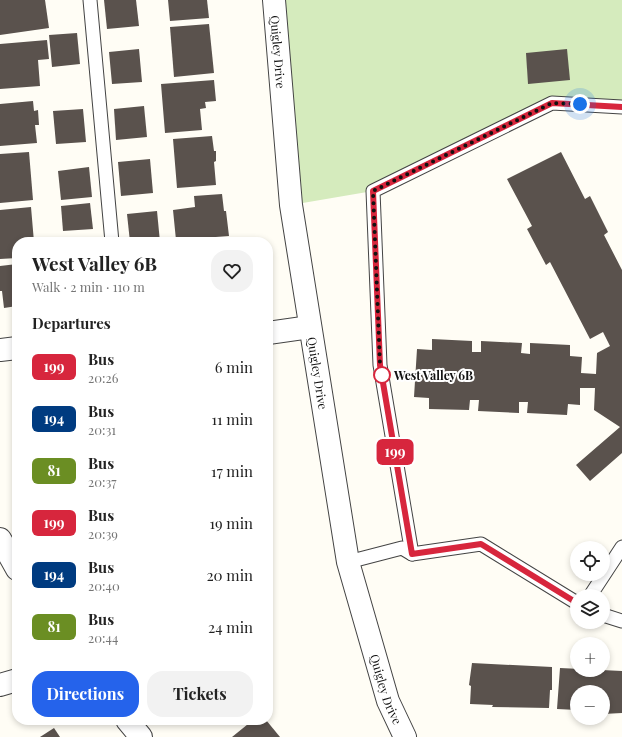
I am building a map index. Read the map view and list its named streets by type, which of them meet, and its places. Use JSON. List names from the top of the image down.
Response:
{
  "streets": {
    "street": ["Quigley Drive"]
  },
  "places": ["West Valley 6B"],
  "lines": ["bus line 199"],
  "page": {
    "on_map": "199",
    "heading": [
      ["West Valley 6B", "Walk · 2 min · 110 m"],
      "Departures"
    ],
    "list": [
      {
        "mark": "199",
        "name": "Bus",
        "note": "20:26",
        "value": "6 min"
      },
      {
        "mark": "194",
        "name": "Bus",
        "note": "20:31",
        "value": "11 min"
      },
      {
        "mark": "81",
        "name": "Bus",
        "note": "20:37",
        "value": "17 min"
      },
      {
        "mark": "199",
        "name": "Bus",
        "note": "20:39",
        "value": "19 min"
      },
      {
        "mark": "194",
        "name": "Bus",
        "note": "20:40",
        "value": "20 min"
      },
      {
        "mark": "81",
        "name": "Bus",
        "note": "20:44",
        "value": "24 min"
      }
    ],
    "map_buttons": ["+", "−"],
    "buttons": ["Directions", "Tickets"]
  }
}
